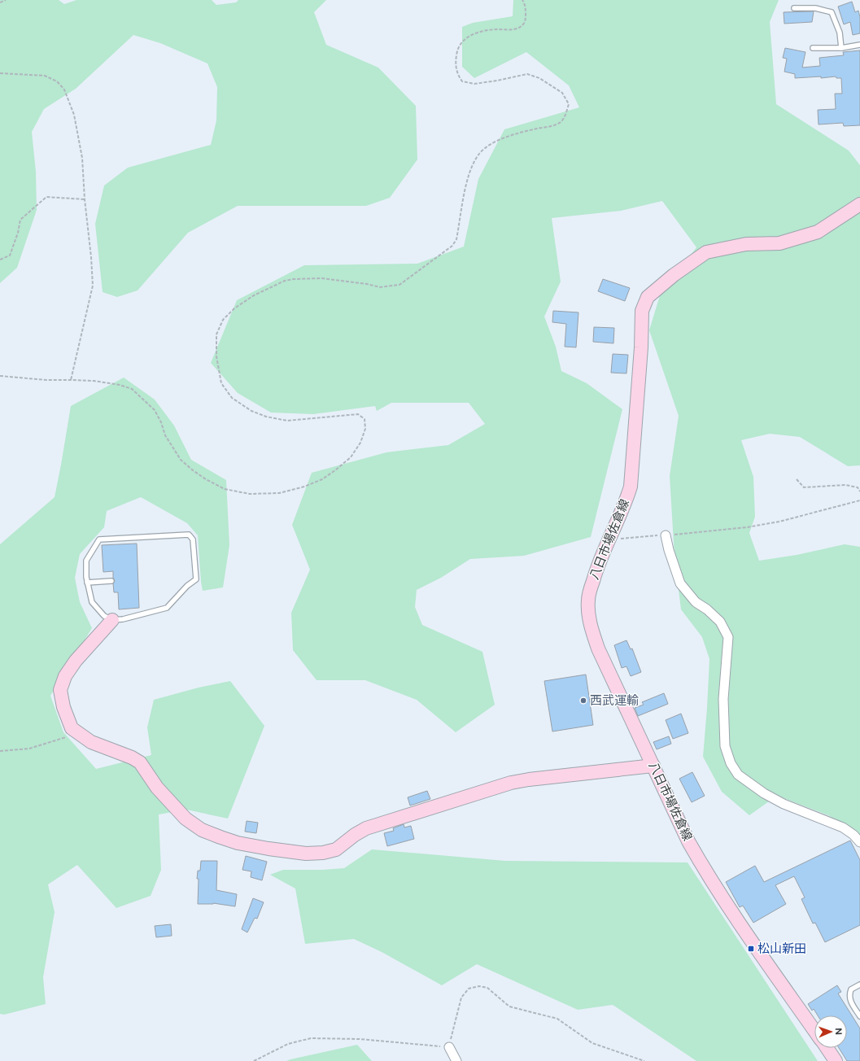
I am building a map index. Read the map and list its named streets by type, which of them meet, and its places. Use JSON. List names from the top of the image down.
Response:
{
  "streets": {
    "main road": ["八日市場佐倉線"]
  },
  "places": {
    "other": ["西武運輸"],
    "transit": ["松山新田"]
  },
  "north": "right"
}
